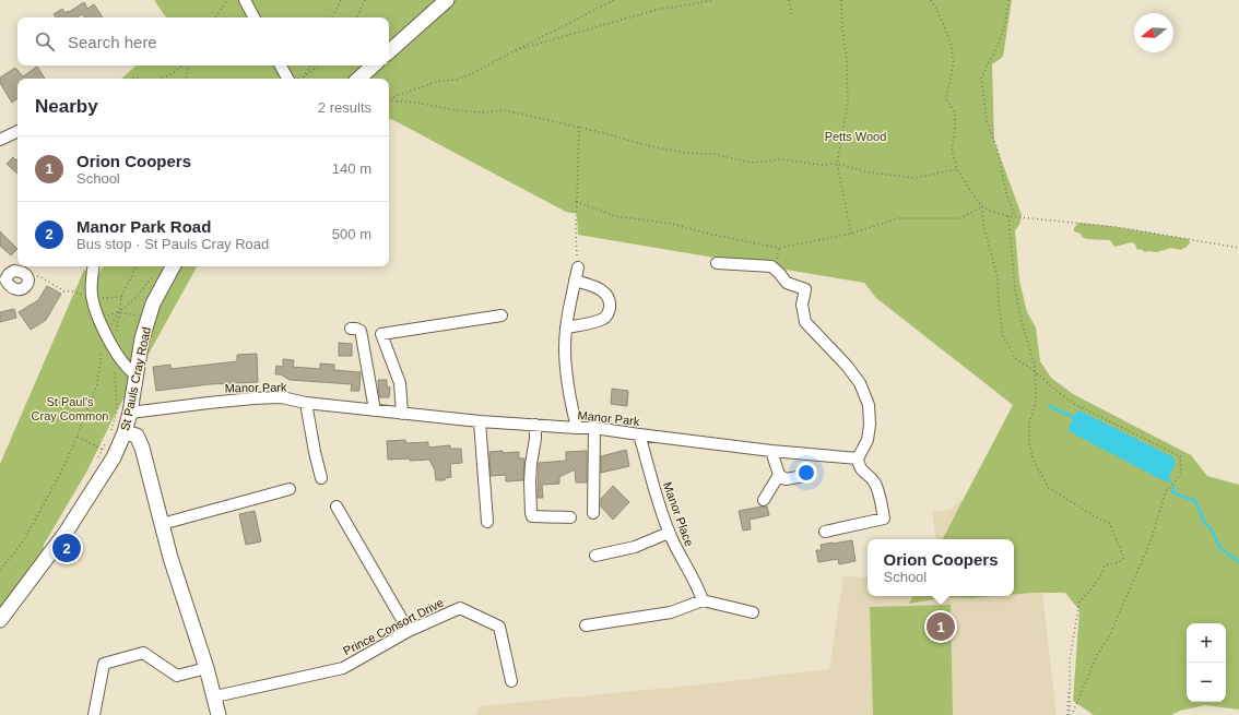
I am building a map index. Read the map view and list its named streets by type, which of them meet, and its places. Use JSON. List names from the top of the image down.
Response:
{
  "streets": {
    "main road": ["St Pauls Cray Road"],
    "street": ["Manor Park", "Manor Place", "Prince Consort Drive"]
  },
  "crossings": [
    ["St Pauls Cray Road", "Manor Park"],
    ["Manor Park", "Manor Place"]
  ],
  "parks": ["Petts Wood", "St Paul's Cray Common"],
  "north": "left",
  "page": {
    "search": "Search here",
    "heading": ["Nearby", "2 results"],
    "list": [
      {
        "mark": "1",
        "name": "Orion Coopers",
        "note": "School",
        "value": "140 m"
      },
      {
        "mark": "2",
        "name": "Manor Park Road",
        "note": "Bus stop · St Pauls Cray Road",
        "value": "500 m"
      }
    ],
    "pins": ["2", "1"],
    "popup": ["Orion Coopers", "School"],
    "map_buttons": ["+", "−"]
  }
}
